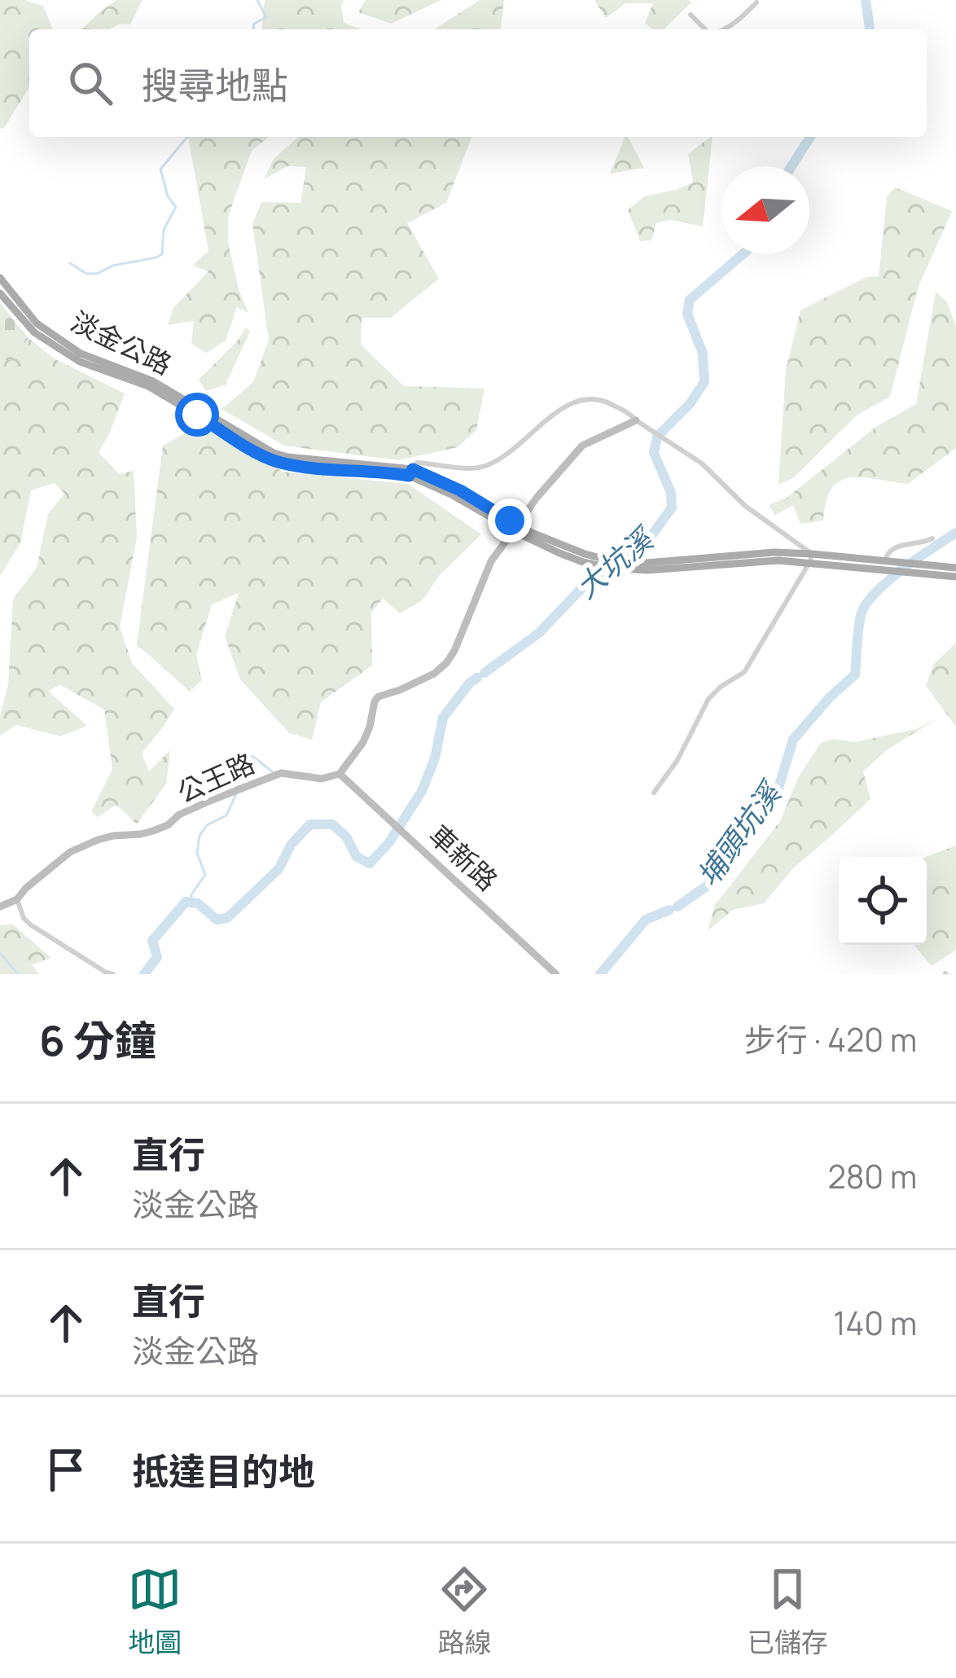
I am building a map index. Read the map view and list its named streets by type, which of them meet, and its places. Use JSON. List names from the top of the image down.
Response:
{
  "streets": {
    "main road": ["淡金公路"],
    "street": ["公王路", "車新路"]
  },
  "crossings": [
    ["公王路", "車新路"]
  ],
  "water": ["大坑溪", "埔頭坑溪"],
  "north": "left",
  "page": {
    "search": "搜尋地點",
    "heading": ["6 分鐘", "步行 · 420 m"],
    "list": [
      ["直行", "淡金公路", "280 m"],
      ["直行", "淡金公路", "140 m"],
      "抵達目的地"
    ],
    "nav": ["地圖", "路線", "已儲存"]
  }
}
